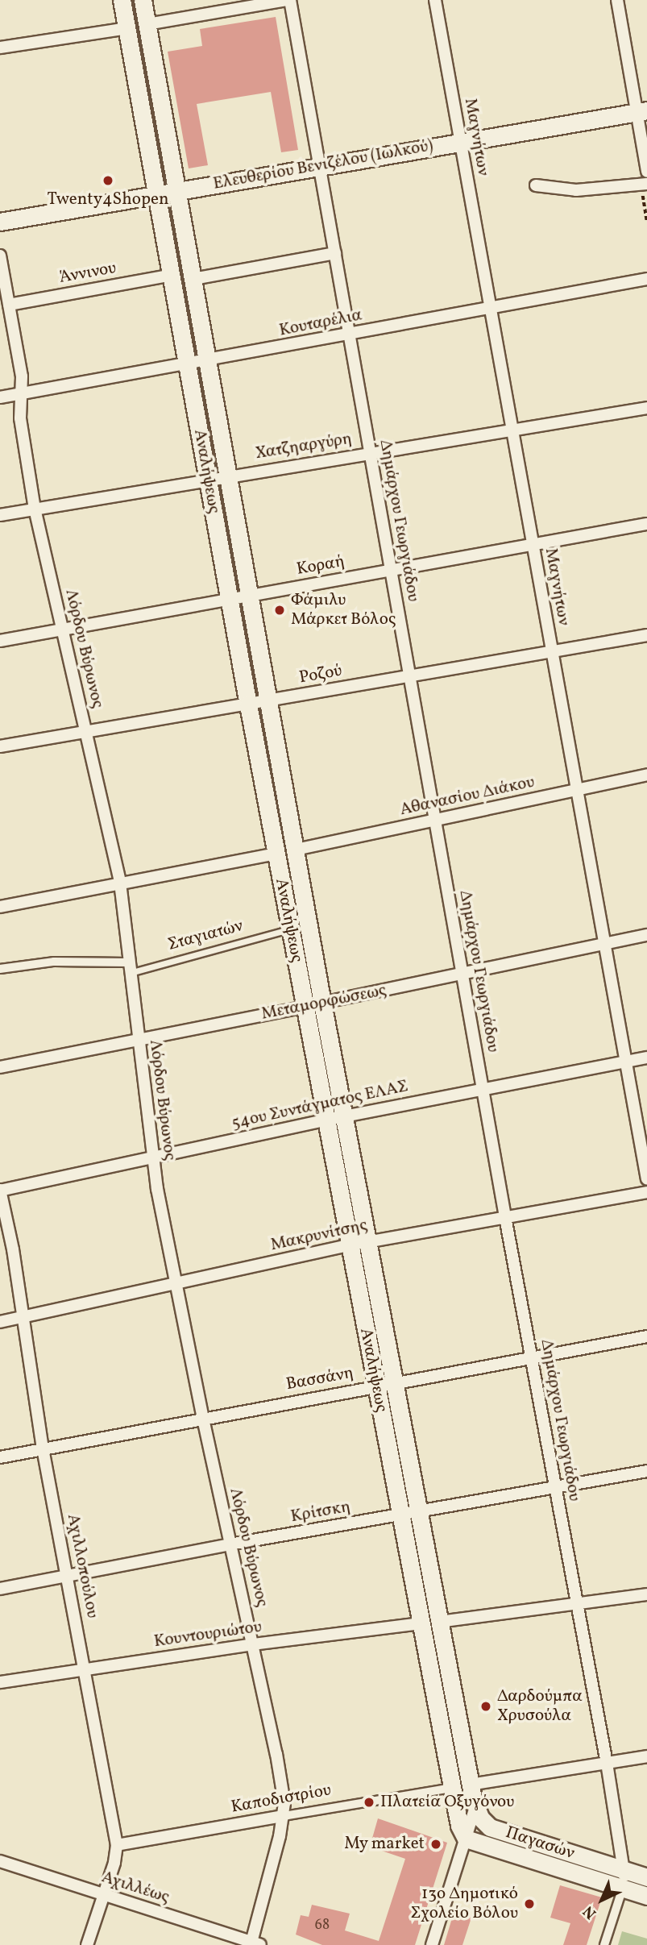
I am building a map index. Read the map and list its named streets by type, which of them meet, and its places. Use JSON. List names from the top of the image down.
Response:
{
  "streets": {
    "main road": [
      "Ελευθερίου Βενιζέλου (Ιωλκού)",
      "Αναλήψεως",
      "Μεταμορφώσεως",
      "Παγασών"
    ],
    "street": [
      "Μαγνήτων",
      "Άννινου",
      "Κουταρέλια",
      "Χατζηαργύρη",
      "Δημάρχου Γεωργιάδου",
      "Κοραή",
      "Λόρδου Βύρωνος",
      "Ροζού",
      "Αθανασίου Διάκου",
      "Σταγιατών",
      "54ου Συντάγματος ΕΛΑΣ",
      "Μακρυνίτσης",
      "Βασσάνη",
      "Κρίτσκη",
      "Αχιλλοπούλου",
      "Κουντουριώτου",
      "Καποδιστρίου",
      "Αχιλλέως"
    ]
  },
  "crossings": [
    ["Μαγνήτων", "Ελευθερίου Βενιζέλου (Ιωλκού)"],
    ["Μαγνήτων", "Κουταρέλια"],
    ["Μαγνήτων", "Χατζηαργύρη"],
    ["Μαγνήτων", "Κοραή"],
    ["Μαγνήτων", "Ροζού"],
    ["Μαγνήτων", "Αθανασίου Διάκου"],
    ["Μαγνήτων", "Μεταμορφώσεως"],
    ["Μαγνήτων", "54ου Συντάγματος ΕΛΑΣ"],
    ["Ελευθερίου Βενιζέλου (Ιωλκού)", "Αναλήψεως"],
    ["Ελευθερίου Βενιζέλου (Ιωλκού)", "Δημάρχου Γεωργιάδου"],
    ["Άννινου", "Αναλήψεως"],
    ["Άννινου", "Λόρδου Βύρωνος"],
    ["Κουταρέλια", "Αναλήψεως"],
    ["Κουταρέλια", "Δημάρχου Γεωργιάδου"],
    ["Κουταρέλια", "Λόρδου Βύρωνος"],
    ["Χατζηαργύρη", "Αναλήψεως"],
    ["Χατζηαργύρη", "Δημάρχου Γεωργιάδου"],
    ["Χατζηαργύρη", "Λόρδου Βύρωνος"],
    ["Αναλήψεως", "Κοραή"],
    ["Αναλήψεως", "Ροζού"],
    ["Αναλήψεως", "Αθανασίου Διάκου"],
    ["Αναλήψεως", "Σταγιατών"],
    ["Αναλήψεως", "Μεταμορφώσεως"],
    ["Αναλήψεως", "54ου Συντάγματος ΕΛΑΣ"],
    ["Αναλήψεως", "Μακρυνίτσης"],
    ["Αναλήψεως", "Βασσάνη"],
    ["Αναλήψεως", "Κρίτσκη"],
    ["Αναλήψεως", "Κουντουριώτου"],
    ["Αναλήψεως", "Καποδιστρίου"],
    ["Αναλήψεως", "Παγασών"],
    ["Δημάρχου Γεωργιάδου", "Κοραή"],
    ["Δημάρχου Γεωργιάδου", "Ροζού"],
    ["Δημάρχου Γεωργιάδου", "Αθανασίου Διάκου"],
    ["Δημάρχου Γεωργιάδου", "Μεταμορφώσεως"],
    ["Δημάρχου Γεωργιάδου", "54ου Συντάγματος ΕΛΑΣ"],
    ["Δημάρχου Γεωργιάδου", "Μακρυνίτσης"],
    ["Δημάρχου Γεωργιάδου", "Βασσάνη"],
    ["Δημάρχου Γεωργιάδου", "Κρίτσκη"],
    ["Δημάρχου Γεωργιάδου", "Παγασών"],
    ["Κοραή", "Λόρδου Βύρωνος"],
    ["Λόρδου Βύρωνος", "Ροζού"],
    ["Λόρδου Βύρωνος", "Σταγιατών"],
    ["Λόρδου Βύρωνος", "Μεταμορφώσεως"],
    ["Λόρδου Βύρωνος", "54ου Συντάγματος ΕΛΑΣ"],
    ["Λόρδου Βύρωνος", "Μακρυνίτσης"],
    ["Λόρδου Βύρωνος", "Βασσάνη"],
    ["Λόρδου Βύρωνος", "Κρίτσκη"],
    ["Λόρδου Βύρωνος", "Κουντουριώτου"],
    ["Λόρδου Βύρωνος", "Καποδιστρίου"],
    ["Λόρδου Βύρωνος", "Αχιλλέως"],
    ["54ου Συντάγματος ΕΛΑΣ", "Αχιλλοπούλου"],
    ["Μακρυνίτσης", "Αχιλλοπούλου"],
    ["Βασσάνη", "Αχιλλοπούλου"],
    ["Κρίτσκη", "Αχιλλοπούλου"],
    ["Αχιλλοπούλου", "Κουντουριώτου"],
    ["Αχιλλοπούλου", "Καποδιστρίου"],
    ["Αχιλλοπούλου", "Αχιλλέως"]
  ],
  "places": [
    "Twenty4Shopen",
    "Φάμιλυ Μάρκετ Βόλος",
    "Δαρδούμπα Χρυσούλα",
    "Πλατεία Οξυγόνου",
    "My market",
    "13o Δημοτικό Σχολείο Βόλου"
  ],
  "house_numbers": ["68"],
  "north": "bottom left"
}
